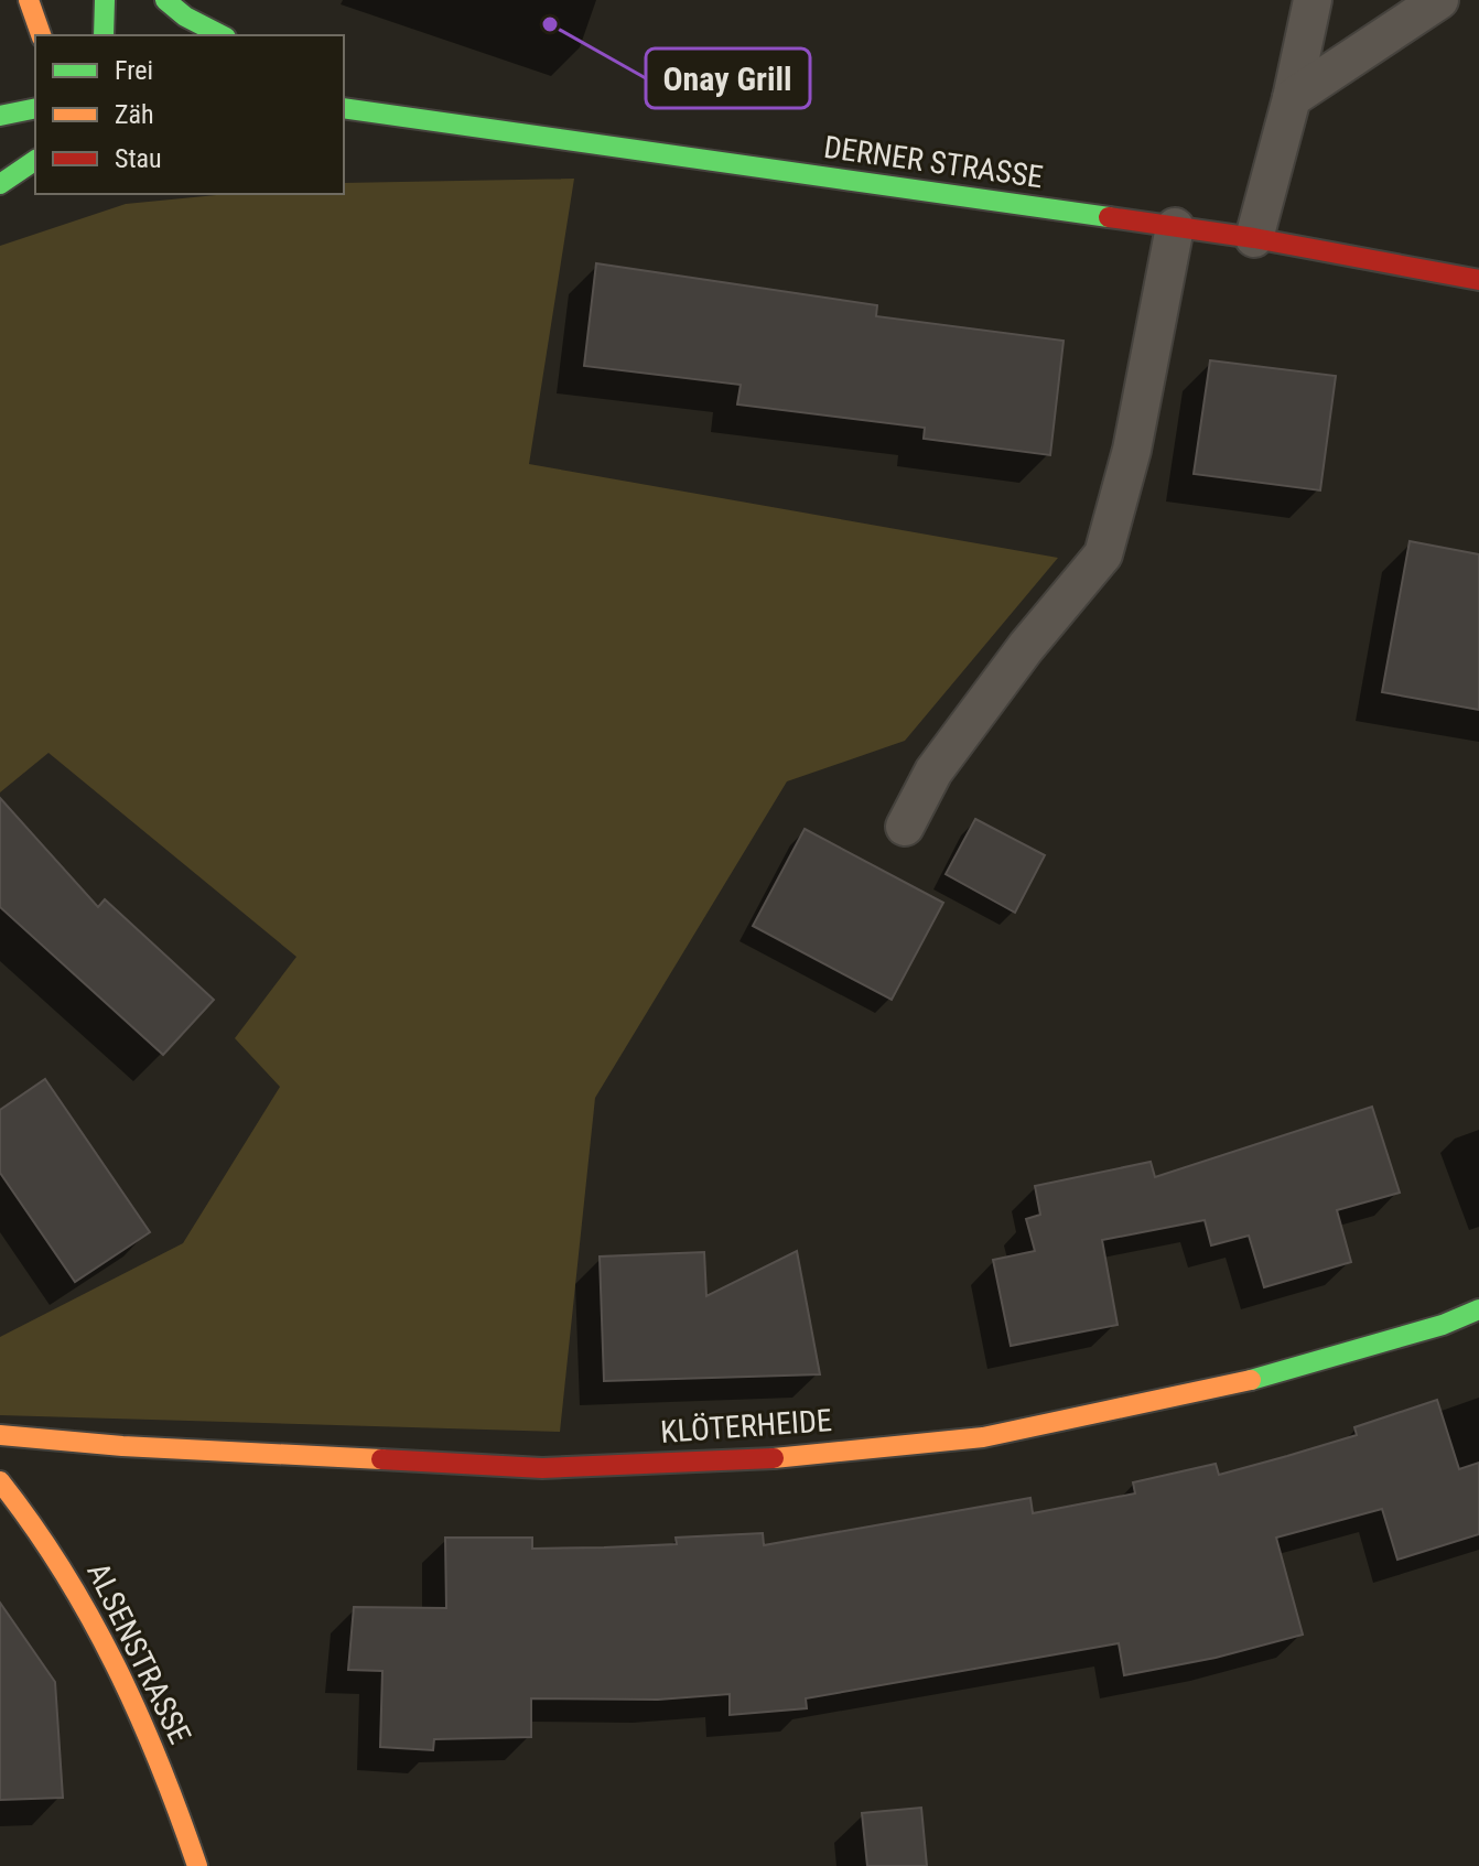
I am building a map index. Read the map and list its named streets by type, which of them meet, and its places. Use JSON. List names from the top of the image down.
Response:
{
  "streets": {
    "street": ["DERNER STRASSE", "KLÖTERHEIDE", "ALSENSTRASSE"]
  },
  "places": ["Onay Grill"],
  "legend": ["Frei", "Zäh", "Stau"]
}
